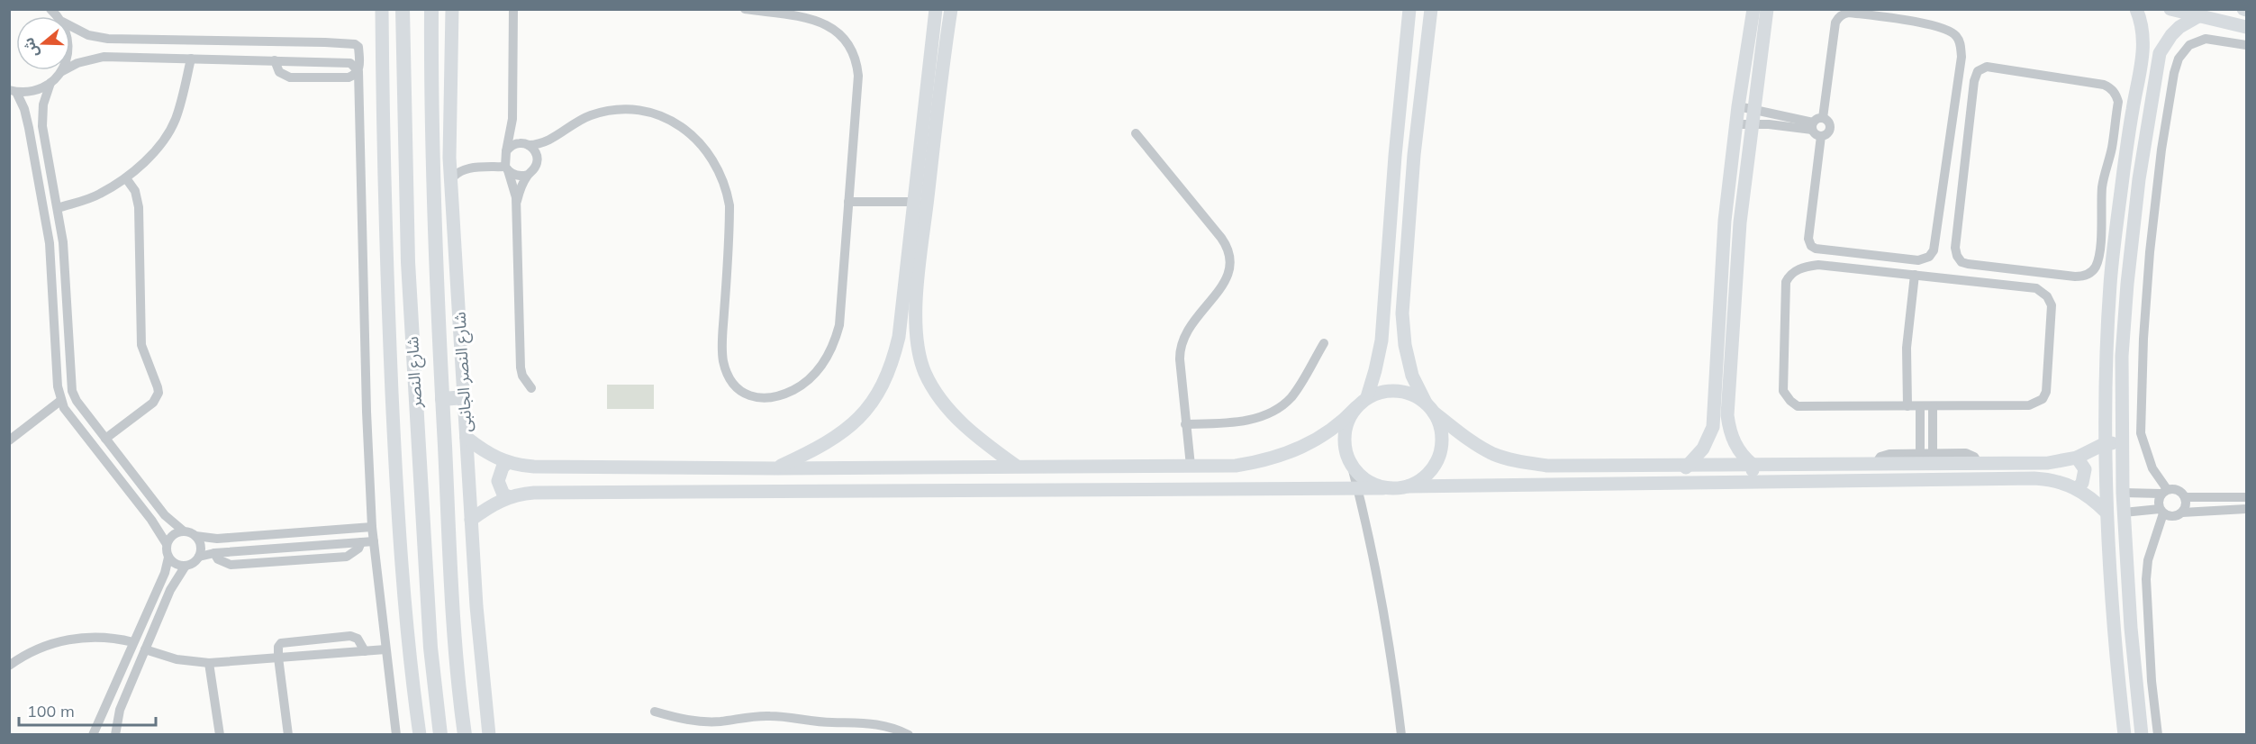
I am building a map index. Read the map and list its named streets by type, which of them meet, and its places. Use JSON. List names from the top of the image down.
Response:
{
  "streets": {
    "main road": ["شارع النصر"],
    "street": ["شارع النصر الجانبى"]
  },
  "scale_bar": "100 m",
  "north": "left"
}
